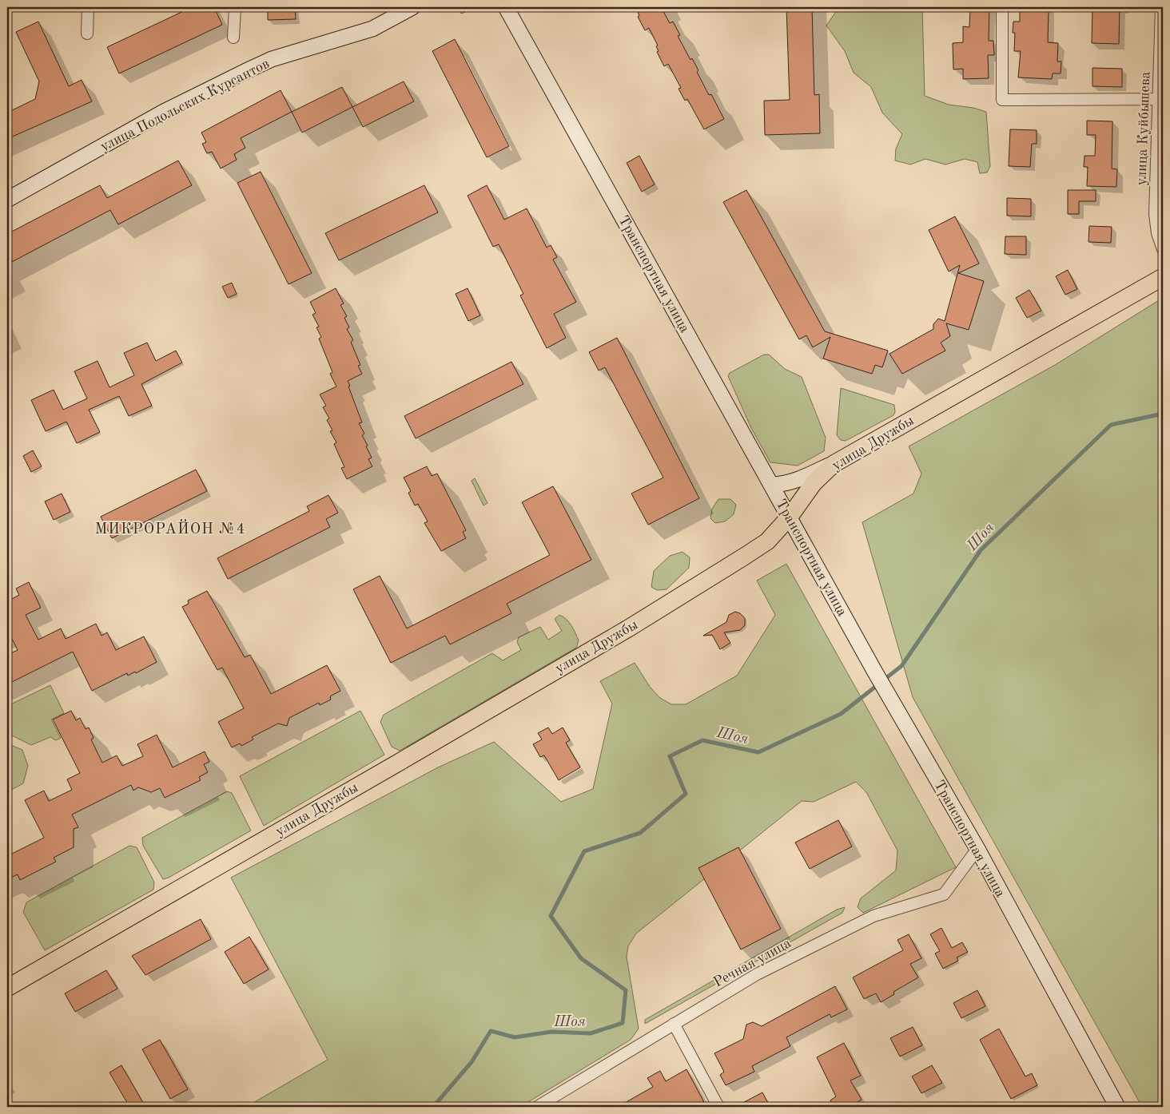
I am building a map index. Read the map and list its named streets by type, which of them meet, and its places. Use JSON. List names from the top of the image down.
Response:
{
  "streets": {
    "main road": ["улица Дружбы"],
    "street": [
      "улица Подольских Курсантов",
      "улица Куйбышева",
      "Транспортная улица",
      "Речная улица"
    ]
  },
  "crossings": [
    ["Транспортная улица", "улица Дружбы"],
    ["Транспортная улица", "Речная улица"]
  ],
  "districts": ["МИКРОРАЙОН №4"],
  "water": ["Шоя"]
}
